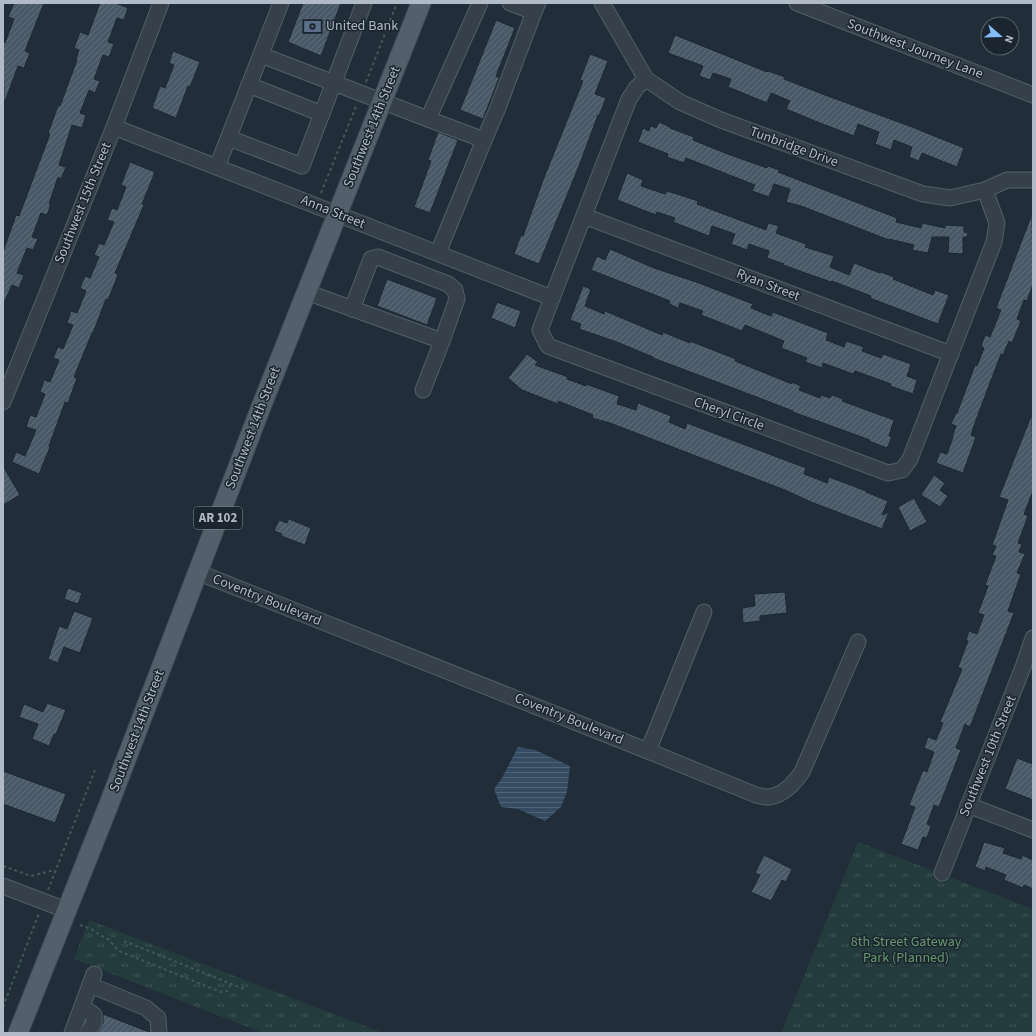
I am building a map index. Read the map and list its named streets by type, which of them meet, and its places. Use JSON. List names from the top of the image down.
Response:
{
  "streets": {
    "main road": ["Southwest 14th Street", "AR 102"],
    "street": [
      "Southwest Journey Lane",
      "Tunbridge Drive",
      "Southwest 15th Street",
      "Anna Street",
      "Ryan Street",
      "Cheryl Circle",
      "Coventry Boulevard",
      "Southwest 10th Street"
    ]
  },
  "crossings": [
    ["Southwest 14th Street", "Anna Street"],
    ["Southwest 14th Street", "Coventry Boulevard"],
    ["Tunbridge Drive", "Cheryl Circle"],
    ["Southwest 15th Street", "Anna Street"],
    ["Anna Street", "Cheryl Circle"],
    ["Ryan Street", "Cheryl Circle"]
  ],
  "parks": ["8th Street Gateway Park (Planned)"],
  "places": {
    "bank": ["United Bank"]
  },
  "north": "right"
}
